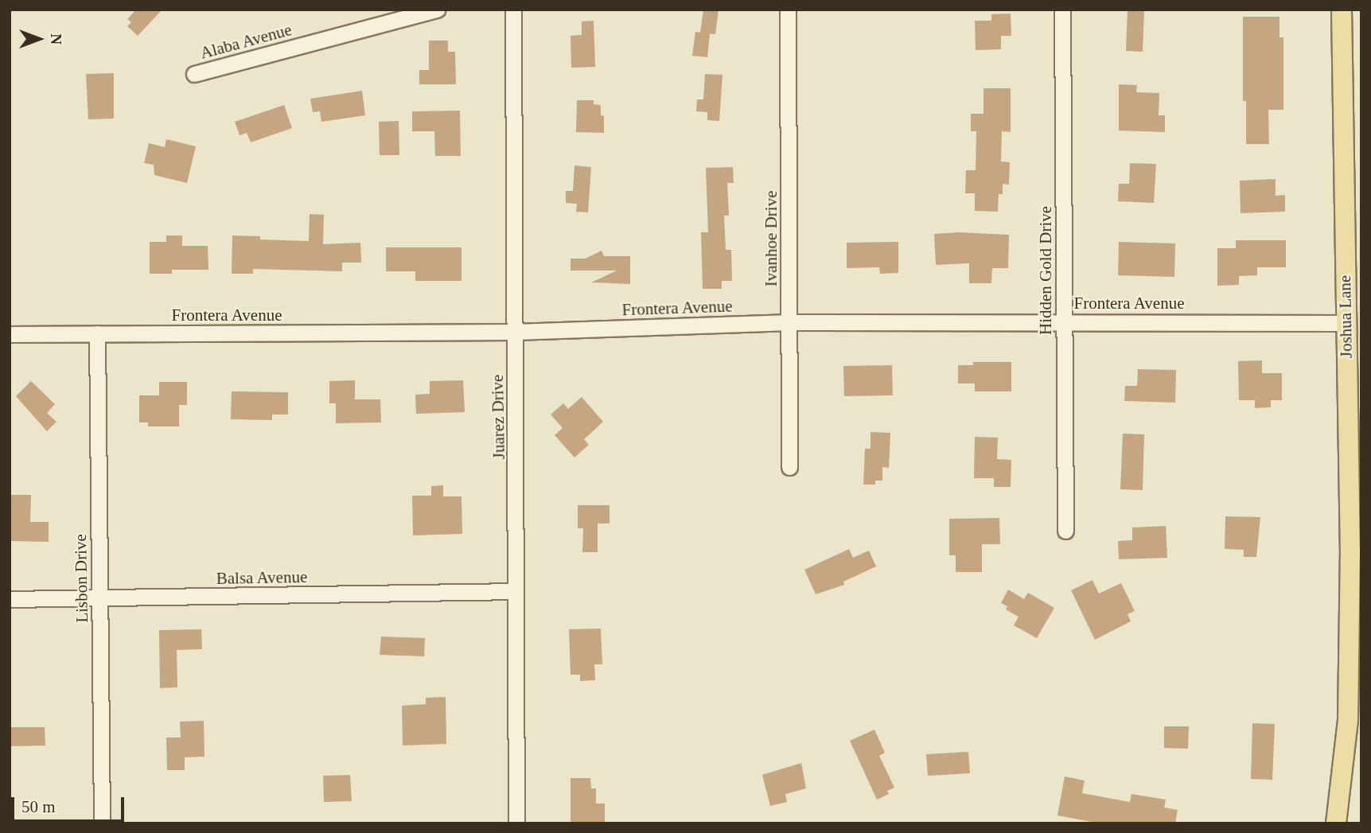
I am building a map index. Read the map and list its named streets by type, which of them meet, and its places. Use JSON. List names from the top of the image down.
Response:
{
  "streets": {
    "main road": ["Joshua Lane"],
    "street": [
      "Alaba Avenue",
      "Ivanhoe Drive",
      "Hidden Gold Drive",
      "Frontera Avenue",
      "Juarez Drive",
      "Balsa Avenue",
      "Lisbon Drive"
    ]
  },
  "crossings": [
    ["Ivanhoe Drive", "Frontera Avenue"],
    ["Hidden Gold Drive", "Frontera Avenue"],
    ["Frontera Avenue", "Joshua Lane"],
    ["Frontera Avenue", "Juarez Drive"],
    ["Frontera Avenue", "Lisbon Drive"],
    ["Juarez Drive", "Balsa Avenue"],
    ["Balsa Avenue", "Lisbon Drive"]
  ],
  "scale_bar": "50 m",
  "north": "right"
}
